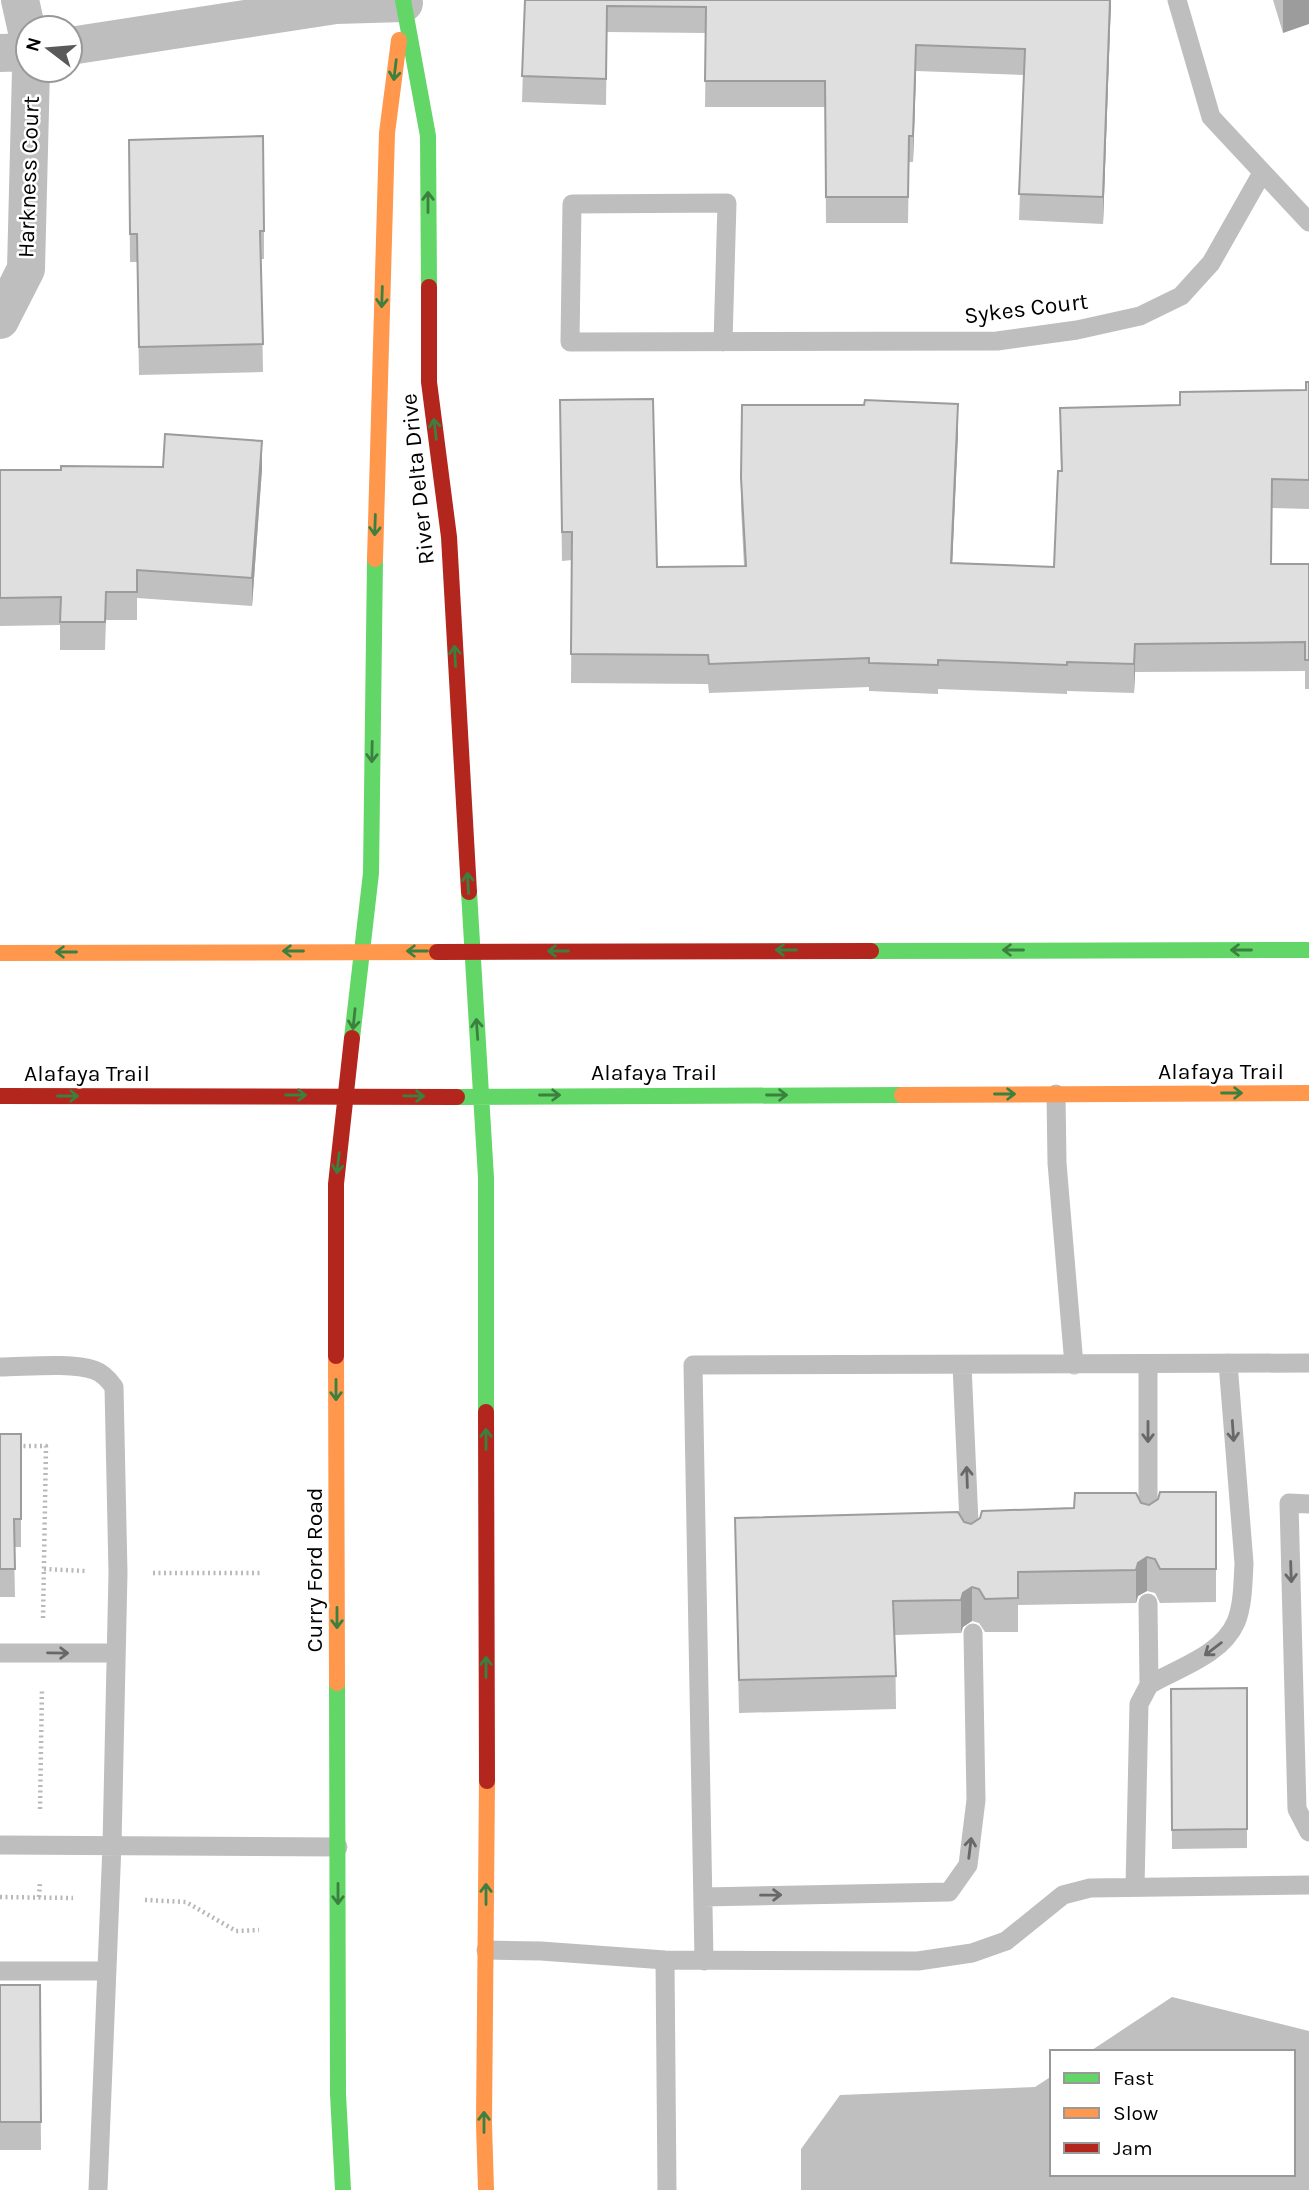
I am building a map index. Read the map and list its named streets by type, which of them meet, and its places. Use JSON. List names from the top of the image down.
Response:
{
  "streets": {
    "street": [
      "Harkness Court",
      "River Delta Drive",
      "Alafaya Trail",
      "Curry Ford Road"
    ],
    "lane": ["Sykes Court"]
  },
  "crossings": [
    ["River Delta Drive", "Curry Ford Road"],
    ["Alafaya Trail", "Curry Ford Road"]
  ],
  "one_way": ["Alafaya Trail", "Curry Ford Road"],
  "legend": ["Fast", "Slow", "Jam"],
  "north": "left"
}
